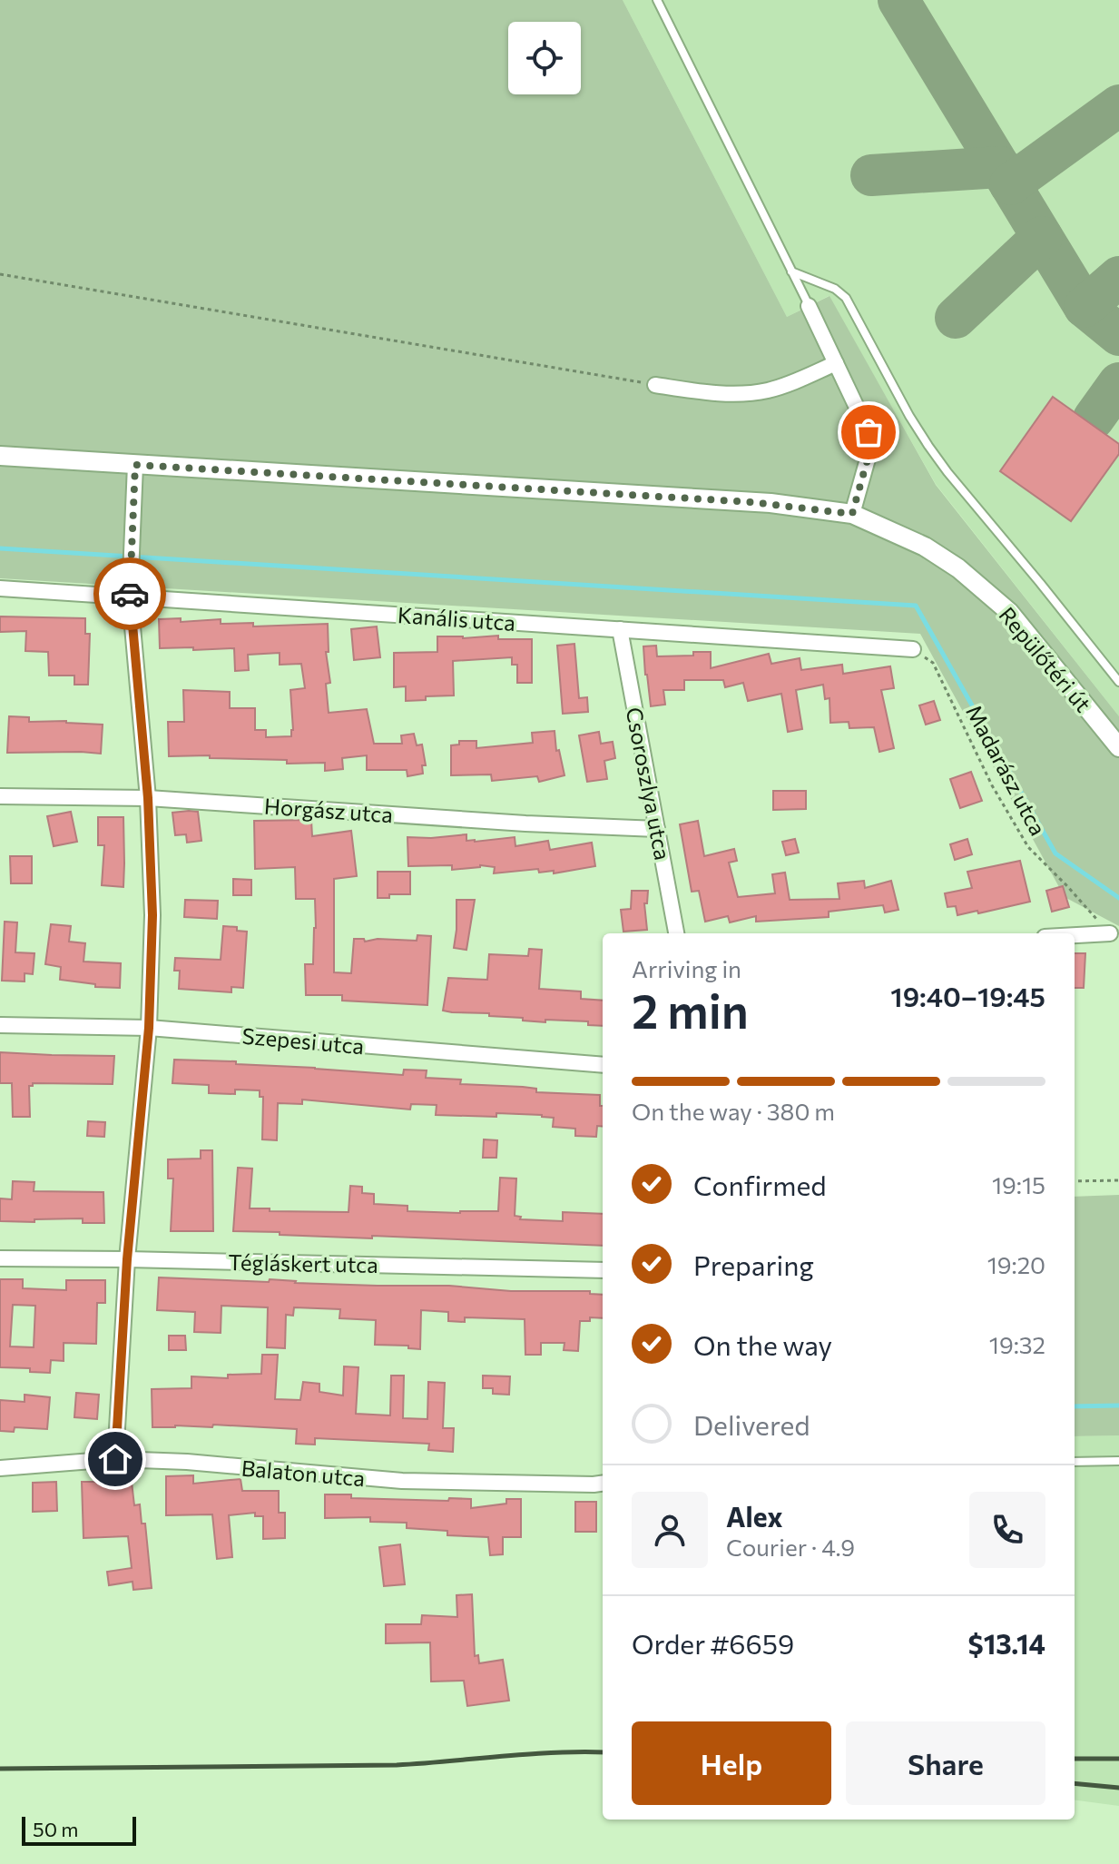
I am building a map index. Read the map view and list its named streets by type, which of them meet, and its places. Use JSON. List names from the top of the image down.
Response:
{
  "streets": {
    "street": [
      "Kanális utca",
      "Repülőtéri út",
      "Csoroszlya utca",
      "Horgász utca",
      "Szepesi utca",
      "Tégláskert utca",
      "Balaton utca"
    ],
    "path": ["Madarász utca"]
  },
  "crossings": [
    ["Kanális utca", "Madarász utca"],
    ["Kanális utca", "Csoroszlya utca"],
    ["Csoroszlya utca", "Horgász utca"]
  ],
  "scale_bar": "50 m",
  "page": {
    "heading": ["2 min", "Arriving in", "19:40–19:45"],
    "panel": [
      "Alex",
      "Courier · 4.9",
      "Order #6659",
      "$13.14"
    ],
    "bar": "On the way · 380 m",
    "list": [
      ["Confirmed", "19:15"],
      ["Preparing", "19:20"],
      ["On the way", "19:32"],
      "Delivered"
    ],
    "buttons": ["Help", "Share"],
    "scale": "50 m"
  }
}
